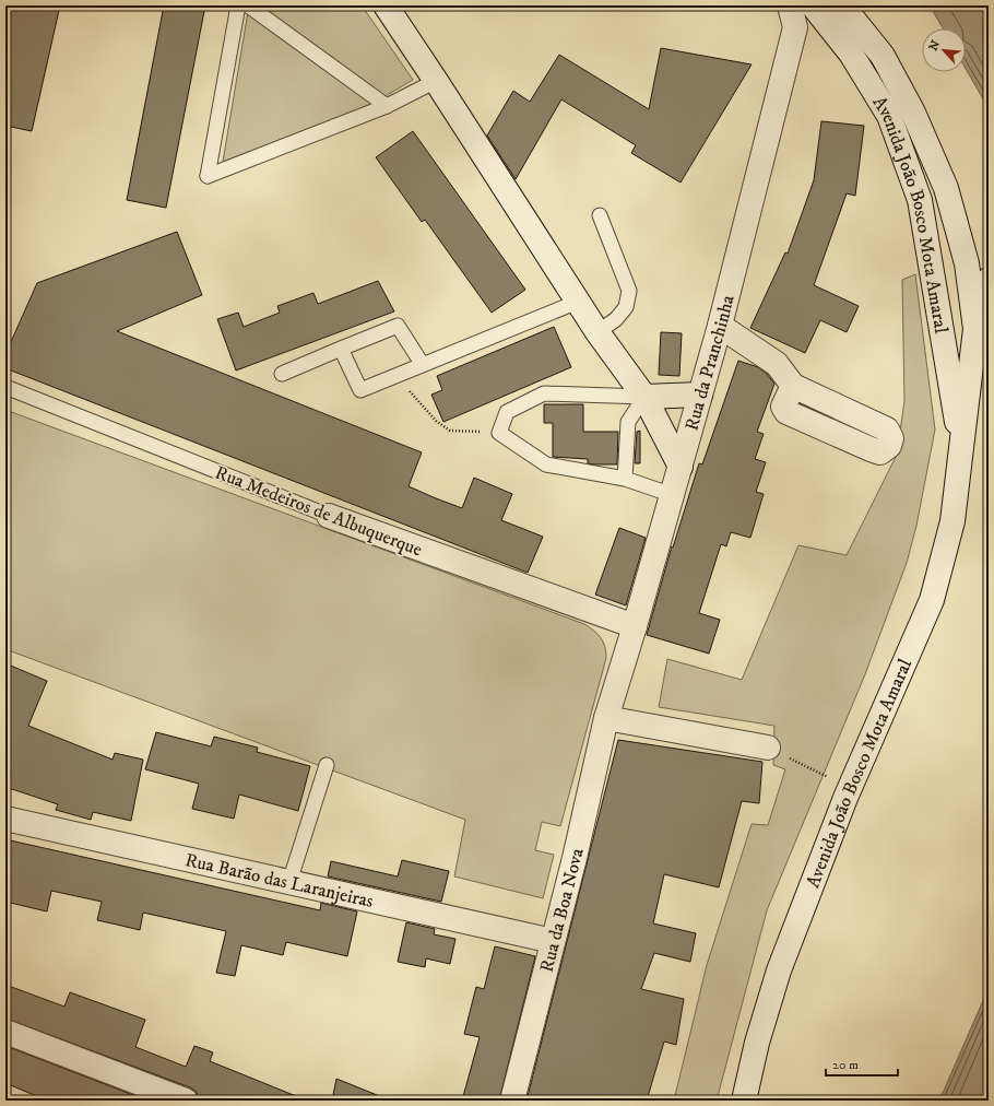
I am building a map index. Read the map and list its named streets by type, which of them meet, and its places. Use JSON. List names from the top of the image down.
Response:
{
  "streets": {
    "street": [
      "Avenida João Bosco Mota Amaral",
      "Rua da Pranchinha",
      "Rua Medeiros de Albuquerque",
      "Rua Barão das Laranjeiras",
      "Rua da Boa Nova"
    ]
  },
  "crossings": [
    ["Rua da Pranchinha", "Rua Medeiros de Albuquerque"],
    ["Rua da Pranchinha", "Rua da Boa Nova"],
    ["Rua Barão das Laranjeiras", "Rua da Boa Nova"]
  ],
  "scale_bar": "20 m",
  "north": "top left"
}
